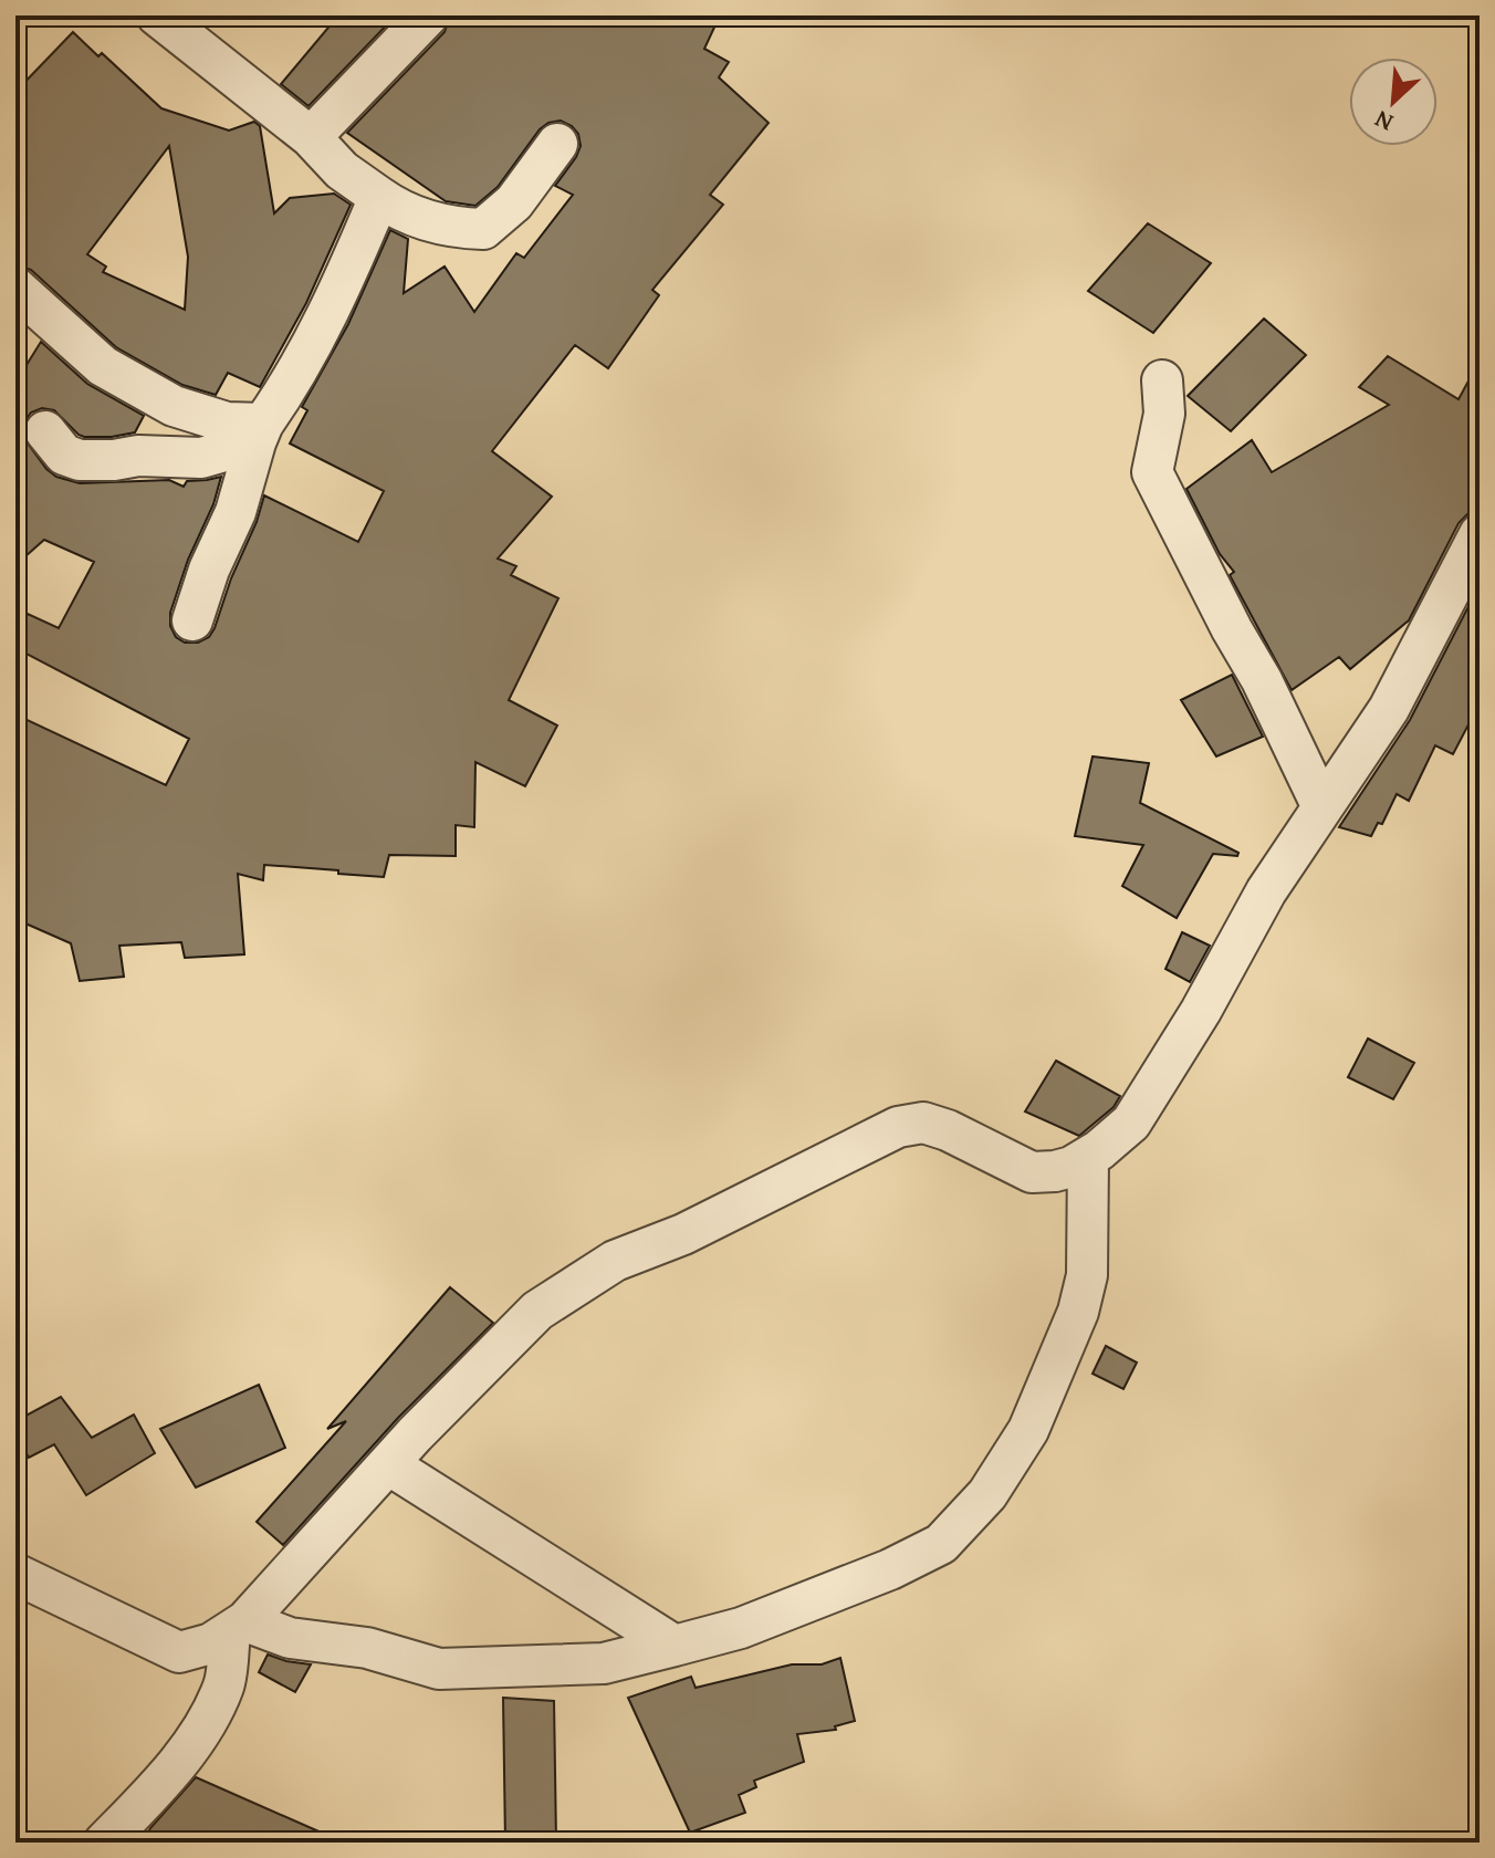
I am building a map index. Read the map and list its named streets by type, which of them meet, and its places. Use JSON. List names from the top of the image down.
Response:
{
  "north": "bottom left"
}
